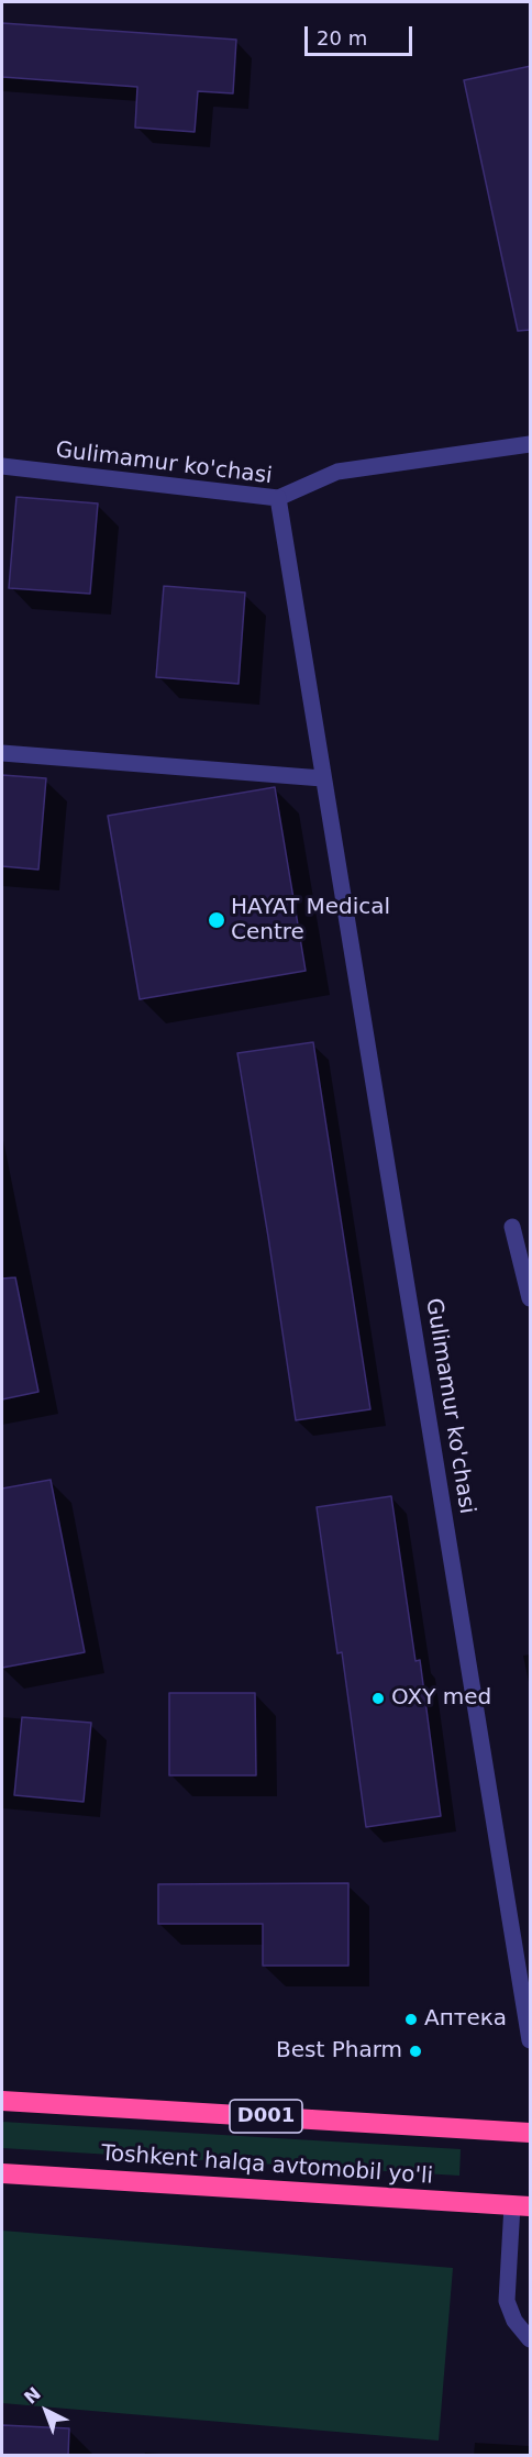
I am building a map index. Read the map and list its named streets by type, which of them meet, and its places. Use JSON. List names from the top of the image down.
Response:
{
  "streets": {
    "highway": ["D001", "Toshkent halqa avtomobil yo'li"],
    "street": ["Gulimamur ko'chasi"]
  },
  "places": [
    "HAYAT Medical Centre",
    "OXY med",
    "Аптека",
    "Best Pharm"
  ],
  "scale_bar": "20 m",
  "north": "top left"
}
